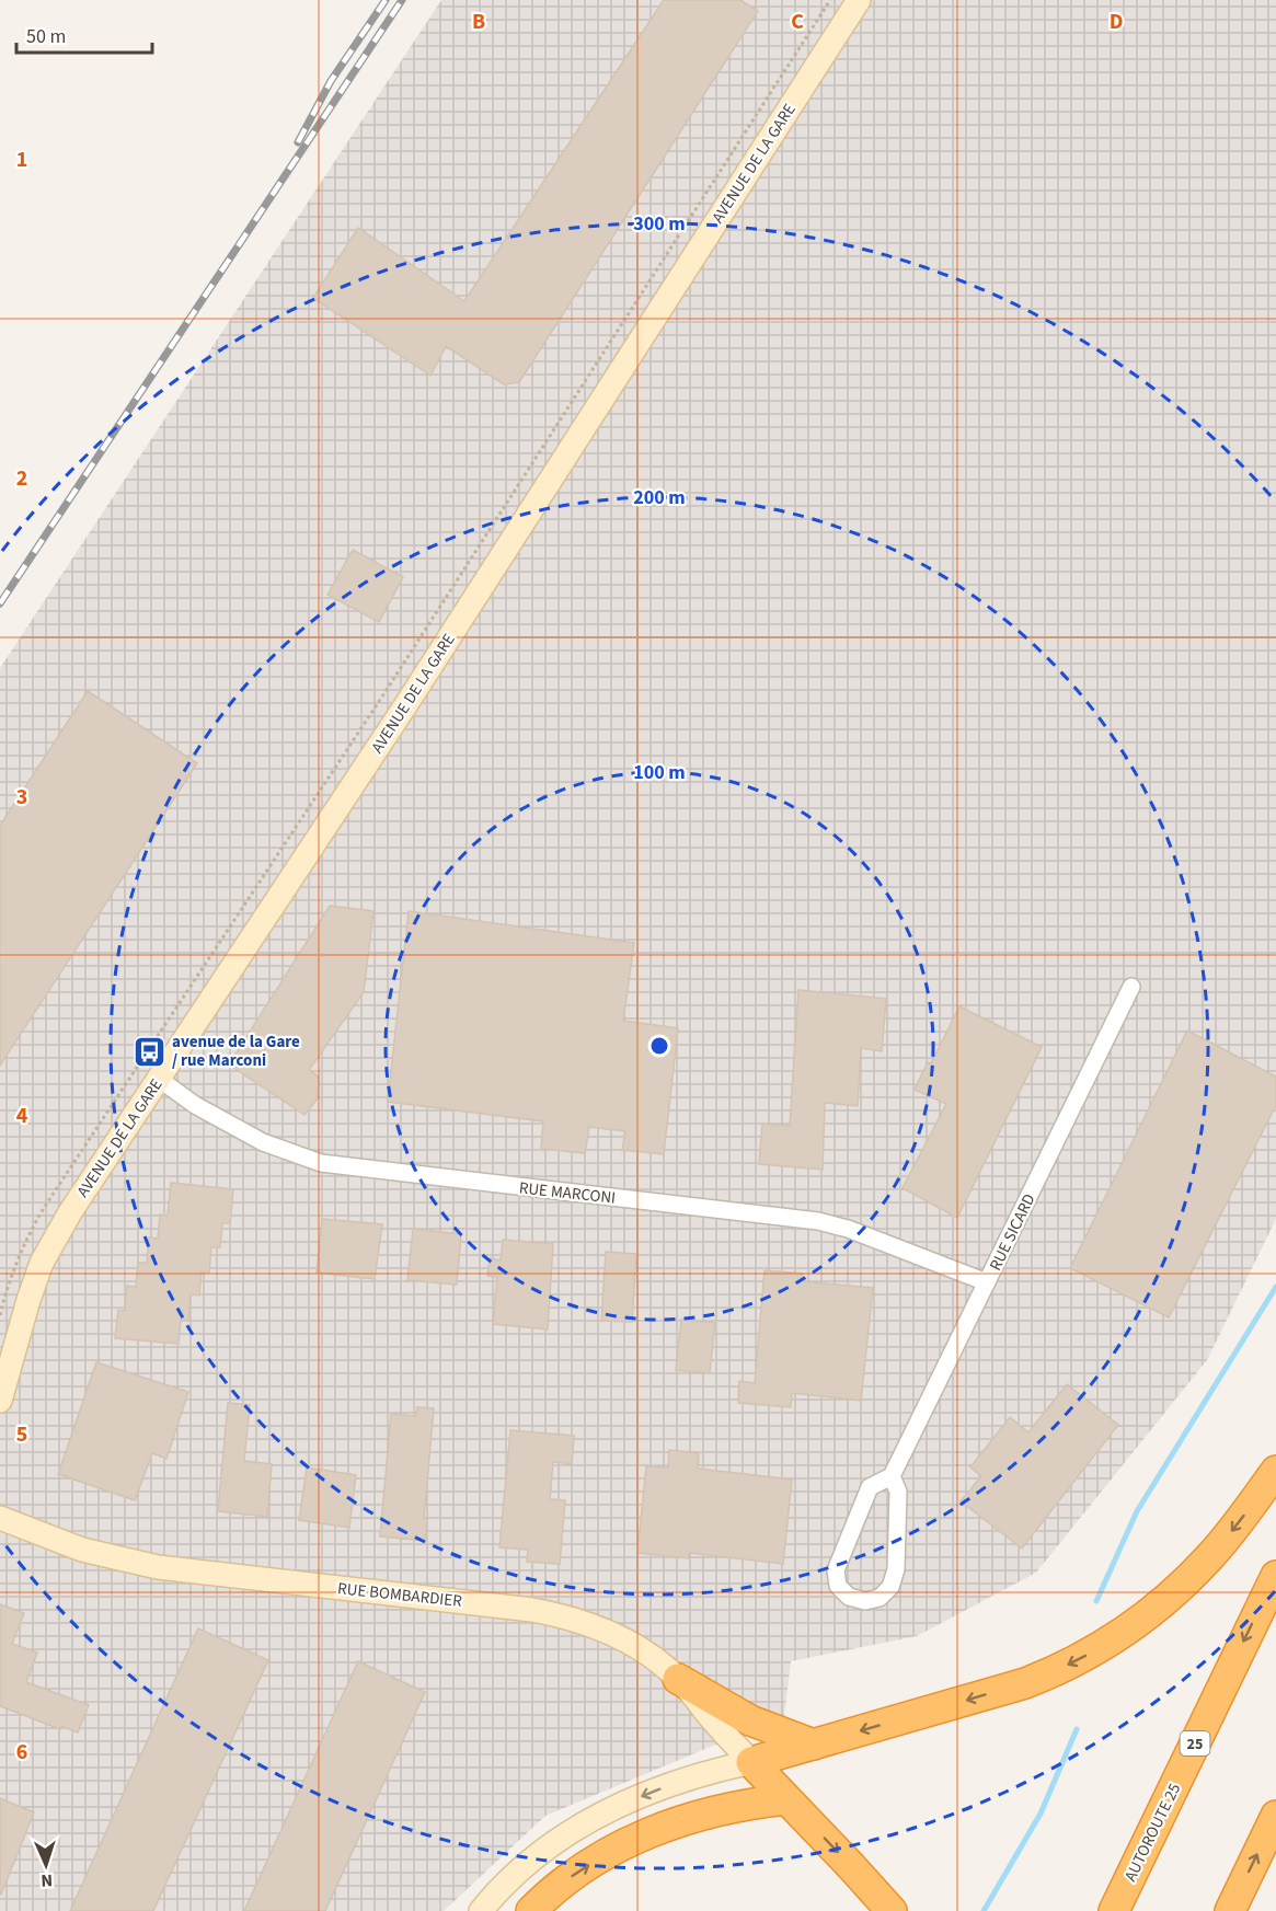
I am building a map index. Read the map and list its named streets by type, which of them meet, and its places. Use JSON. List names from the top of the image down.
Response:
{
  "streets": {
    "highway": ["25", "AUTOROUTE 25"],
    "street": [
      "AVENUE DE LA GARE",
      "RUE MARCONI",
      "RUE SICARD",
      "RUE BOMBARDIER"
    ]
  },
  "crossings": [
    ["AVENUE DE LA GARE", "RUE MARCONI"],
    ["RUE MARCONI", "RUE SICARD"]
  ],
  "one_way": ["AUTOROUTE 25"],
  "places": {
    "bus stop": ["avenue de la Gare / rue Marconi"]
  },
  "scale_bar": "50 m",
  "north": "bottom",
  "grid": {
    "columns": ["B", "C", "D"],
    "rows": [
      "1",
      "2",
      "3",
      "4",
      "5",
      "6"
    ]
  },
  "rings": ["300 m", "200 m", "100 m"]
}
